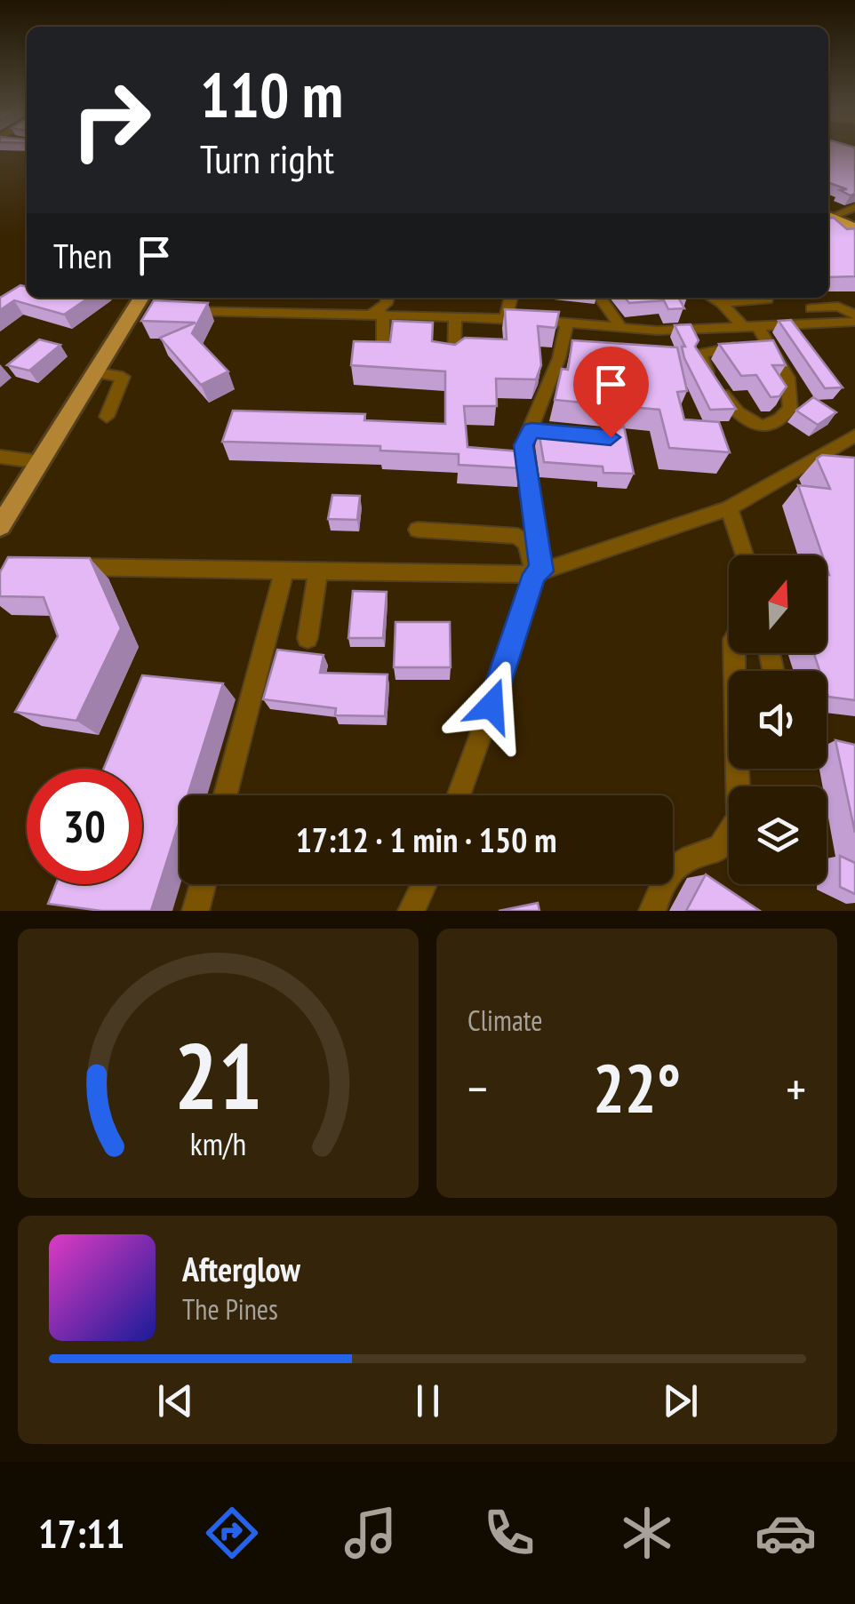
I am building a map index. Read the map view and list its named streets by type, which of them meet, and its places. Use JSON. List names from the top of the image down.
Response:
{
  "north": "top",
  "page": {
    "turn": ["110 m", "Turn right"],
    "then": "Then",
    "limit": "30",
    "trip": "17:12 · 1 min · 150 m",
    "tile": "Climate",
    "heat": ["−", "22°", "+"],
    "song": ["Afterglow", "The Pines"],
    "tabs": "17:11",
    "gauge": ["21", "km/h"]
  }
}
